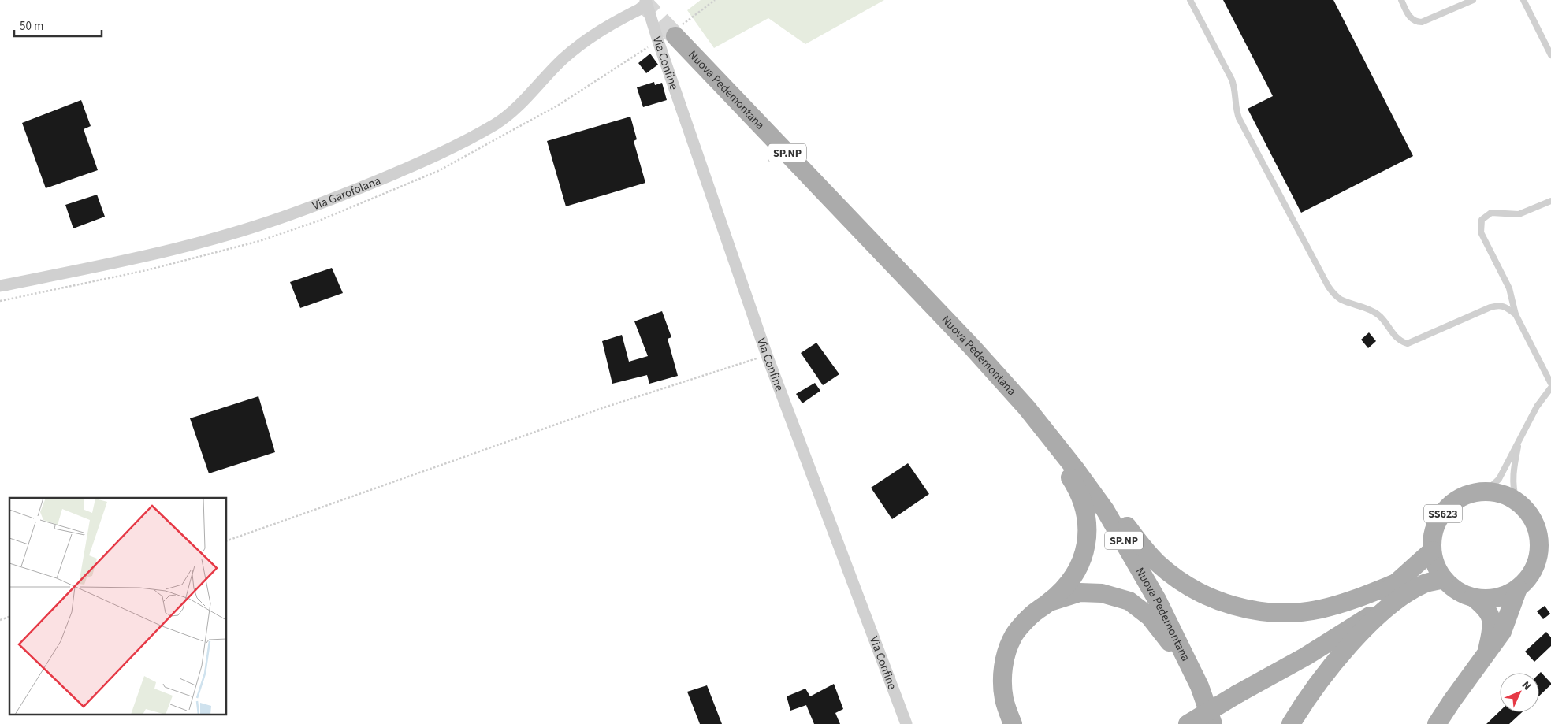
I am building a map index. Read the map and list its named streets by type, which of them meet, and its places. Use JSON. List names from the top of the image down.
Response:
{
  "streets": {
    "main road": ["Nuova Pedemontana", "SP.NP", "SS623"],
    "street": ["Via Confine", "Via Garofolana"]
  },
  "crossings": [
    ["Via Confine", "Via Garofolana"]
  ],
  "scale_bar": "50 m",
  "north": "top right"
}
